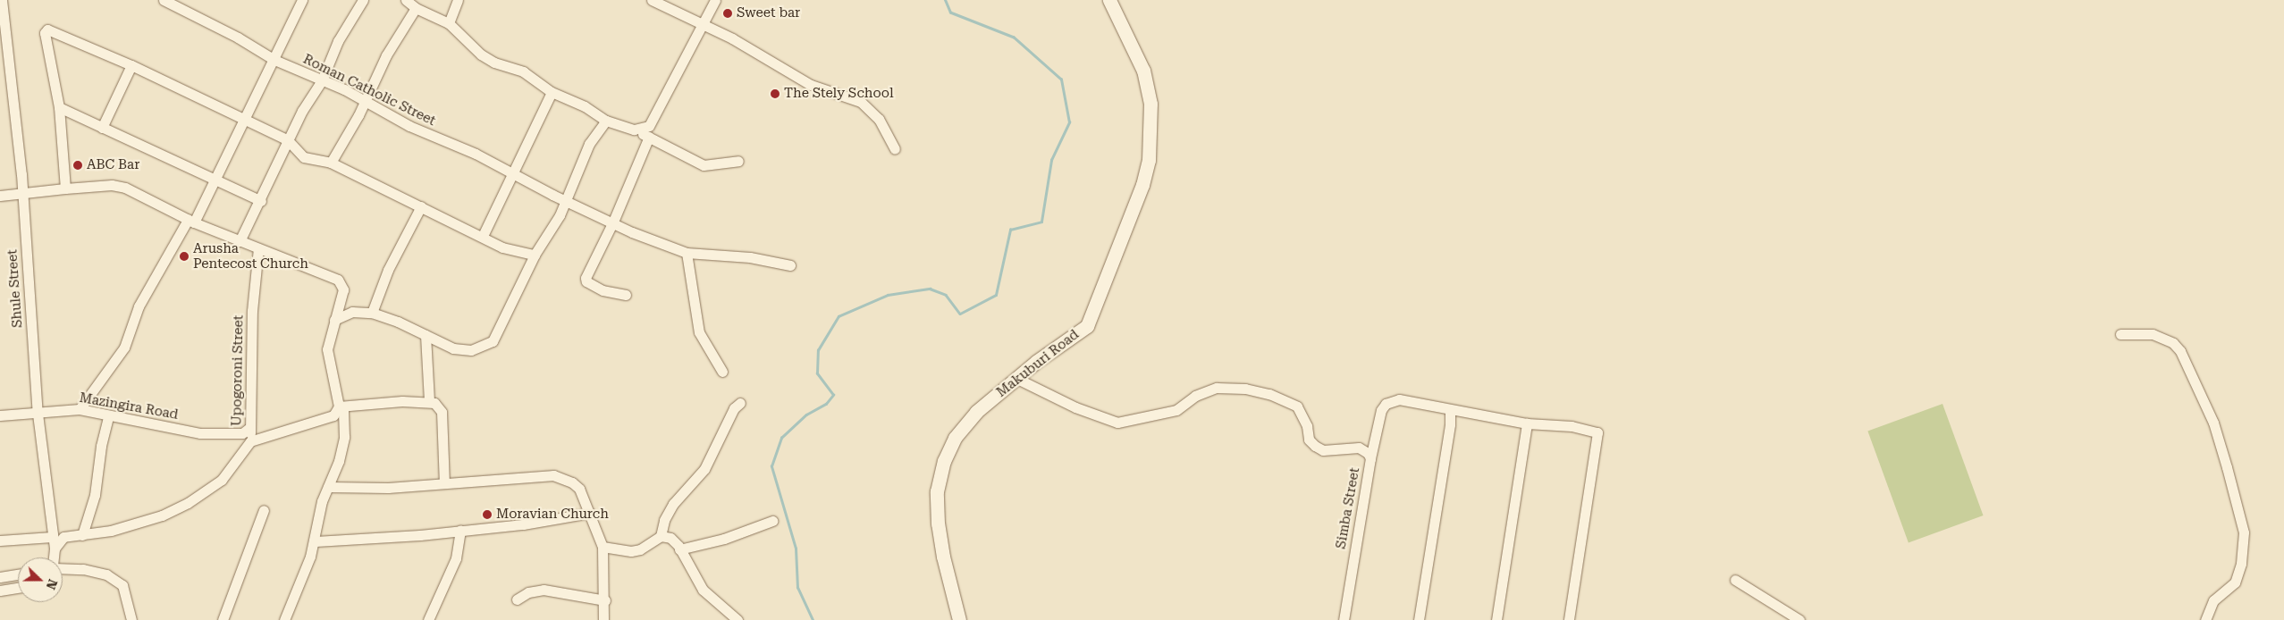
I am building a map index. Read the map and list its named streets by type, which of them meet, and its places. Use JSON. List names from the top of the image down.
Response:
{
  "streets": {
    "street": [
      "Roman Catholic Street",
      "Shule Street",
      "Makuburi Road",
      "Upogoroni Street",
      "Mazingira Road",
      "Simba Street"
    ]
  },
  "crossings": [
    ["Shule Street", "Mazingira Road"],
    ["Makuburi Road", "Simba Street"],
    ["Upogoroni Street", "Mazingira Road"]
  ],
  "places": [
    "Sweet bar",
    "The Stely School",
    "ABC Bar",
    "Arusha Pentecost Church",
    "Moravian Church"
  ],
  "north": "right"
}
